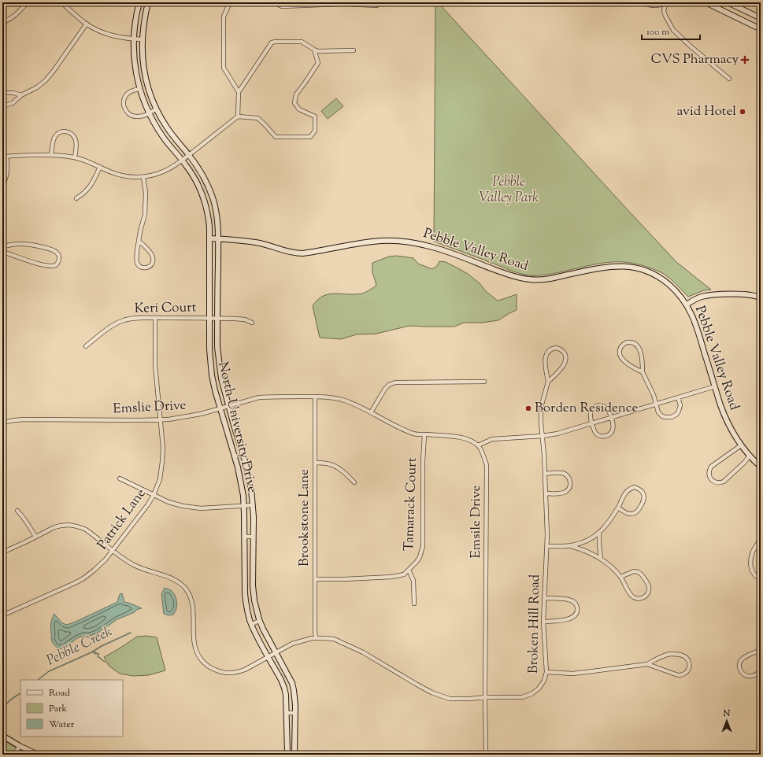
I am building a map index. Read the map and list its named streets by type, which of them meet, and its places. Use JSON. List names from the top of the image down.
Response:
{
  "streets": {
    "street": [
      "Pebble Valley Road",
      "Keri Court",
      "Emslie Drive",
      "North University Drive",
      "Tamarack Court",
      "Brookstone Lane",
      "Patrick Lane",
      "Emsile Drive",
      "Broken Hill Road"
    ]
  },
  "crossings": [
    ["Pebble Valley Road", "North University Drive"],
    ["Keri Court", "North University Drive"],
    ["Keri Court", "Patrick Lane"],
    ["Emslie Drive", "North University Drive"],
    ["Emslie Drive", "Brookstone Lane"],
    ["Emslie Drive", "Patrick Lane"],
    ["North University Drive", "Broken Hill Road"],
    ["Tamarack Court", "Brookstone Lane"],
    ["Brookstone Lane", "Broken Hill Road"],
    ["Patrick Lane", "Broken Hill Road"],
    ["Emsile Drive", "Broken Hill Road"]
  ],
  "water": ["Pebble Creek"],
  "parks": ["Pebble Valley Park"],
  "places": {
    "health": ["CVS Pharmacy"],
    "other": ["avid Hotel", "Borden Residence"]
  },
  "legend": ["Road", "Park", "Water"],
  "scale_bar": "100 m",
  "north": "top"
}
